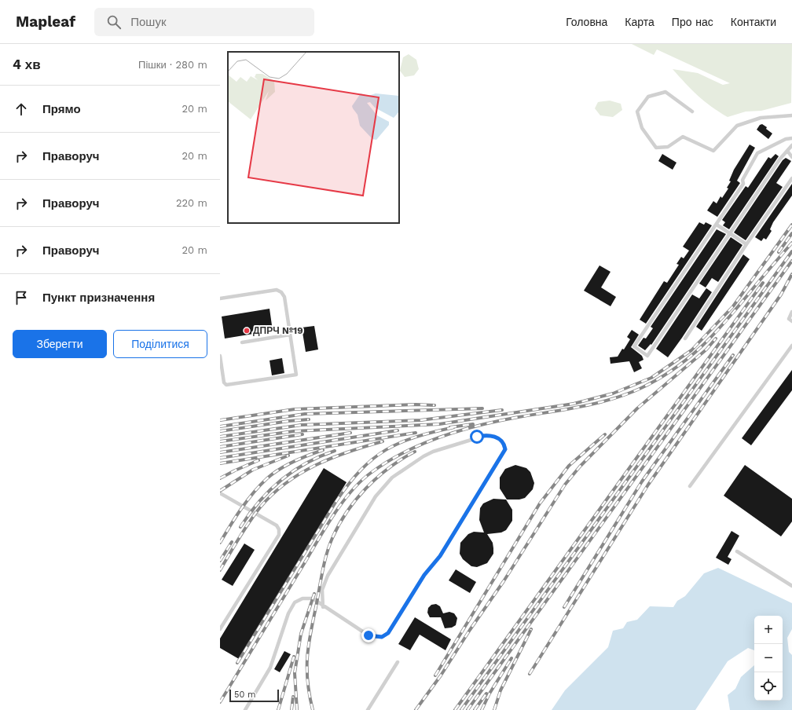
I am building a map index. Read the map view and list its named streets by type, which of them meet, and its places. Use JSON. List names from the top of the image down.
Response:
{
  "places": ["ДПРЧ №19"],
  "scale_bar": "50 m",
  "page": {
    "header": "Mapleaf",
    "search": "Пошук",
    "nav": [
      "Головна",
      "Карта",
      "Про нас",
      "Контакти"
    ],
    "heading": ["4 хв", "Пішки · 280 m"],
    "list": [
      ["Прямо", "20 m"],
      ["Праворуч", "20 m"],
      ["Праворуч", "220 m"],
      ["Праворуч", "20 m"],
      "Пункт призначення"
    ],
    "buttons": ["Зберегти", "Поділитися"],
    "map_buttons": ["+", "−"],
    "scale": "50 m"
  }
}
